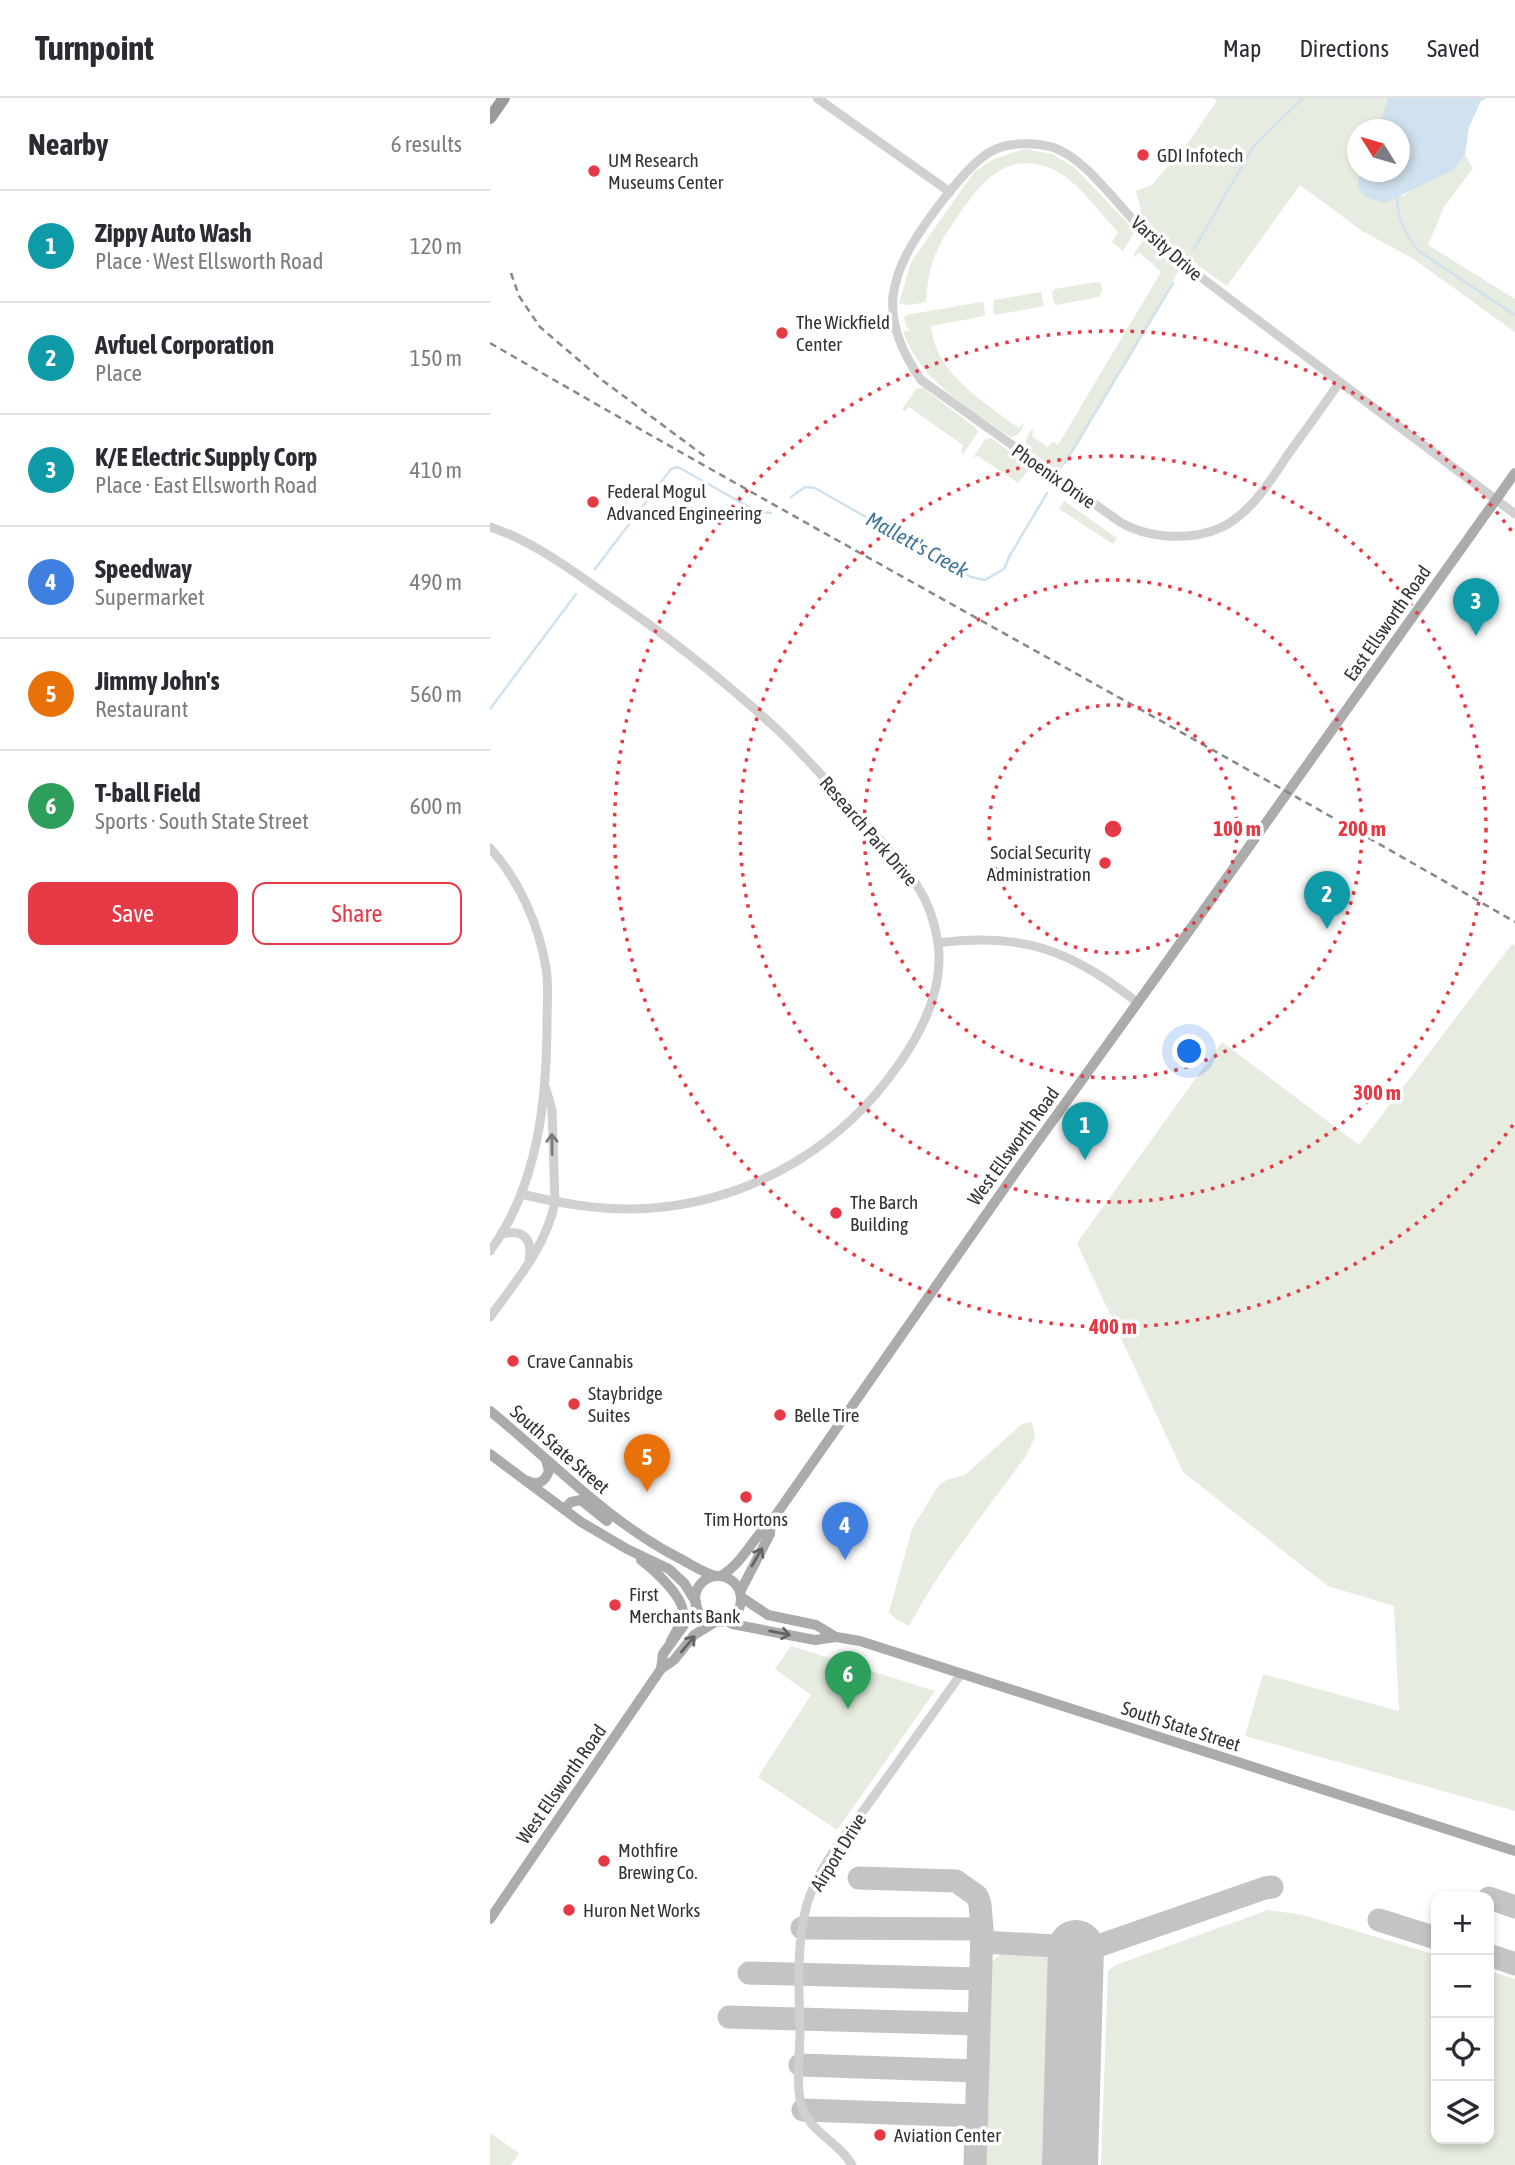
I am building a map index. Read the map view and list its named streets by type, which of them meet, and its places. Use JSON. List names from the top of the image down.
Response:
{
  "streets": {
    "main road": ["East Ellsworth Road", "West Ellsworth Road", "South State Street"],
    "street": [
      "Varsity Drive",
      "Phoenix Drive",
      "Research Park Drive",
      "Airport Drive"
    ]
  },
  "crossings": [
    ["Varsity Drive", "Phoenix Drive"],
    ["Varsity Drive", "East Ellsworth Road"],
    ["East Ellsworth Road", "West Ellsworth Road"],
    ["West Ellsworth Road", "South State Street"],
    ["South State Street", "Airport Drive"]
  ],
  "water": ["Mallett's Creek"],
  "places": [
    "GDI Infotech",
    "UM Research Museums Center",
    "The Wickfield Center",
    "Federal Mogul Advanced Engineering",
    "Social Security Administration",
    "The Barch Building",
    "Crave Cannabis",
    "Staybridge Suites",
    "Belle Tire",
    "Tim Hortons",
    "First Merchants Bank",
    "Mothfire Brewing Co.",
    "Huron Net Works",
    "Aviation Center"
  ],
  "north": "top left",
  "page": {
    "header": "Turnpoint",
    "nav": ["Map", "Directions", "Saved"],
    "heading": ["Nearby", "6 results"],
    "list": [
      {
        "mark": "1",
        "name": "Zippy Auto Wash",
        "note": "Place · West Ellsworth Road",
        "value": "120 m"
      },
      {
        "mark": "2",
        "name": "Avfuel Corporation",
        "note": "Place",
        "value": "150 m"
      },
      {
        "mark": "3",
        "name": "K/E Electric Supply Corp",
        "note": "Place · East Ellsworth Road",
        "value": "410 m"
      },
      {
        "mark": "4",
        "name": "Speedway",
        "note": "Supermarket",
        "value": "490 m"
      },
      {
        "mark": "5",
        "name": "Jimmy John's",
        "note": "Restaurant",
        "value": "560 m"
      },
      {
        "mark": "6",
        "name": "T-ball Field",
        "note": "Sports · South State Street",
        "value": "600 m"
      }
    ],
    "pins": [
      "3",
      "2",
      "1",
      "5",
      "4",
      "6"
    ],
    "buttons": ["Save", "Share"],
    "map_buttons": ["+", "−"]
  },
  "rings": [
    "100 m",
    "200 m",
    "300 m",
    "400 m"
  ]
}
